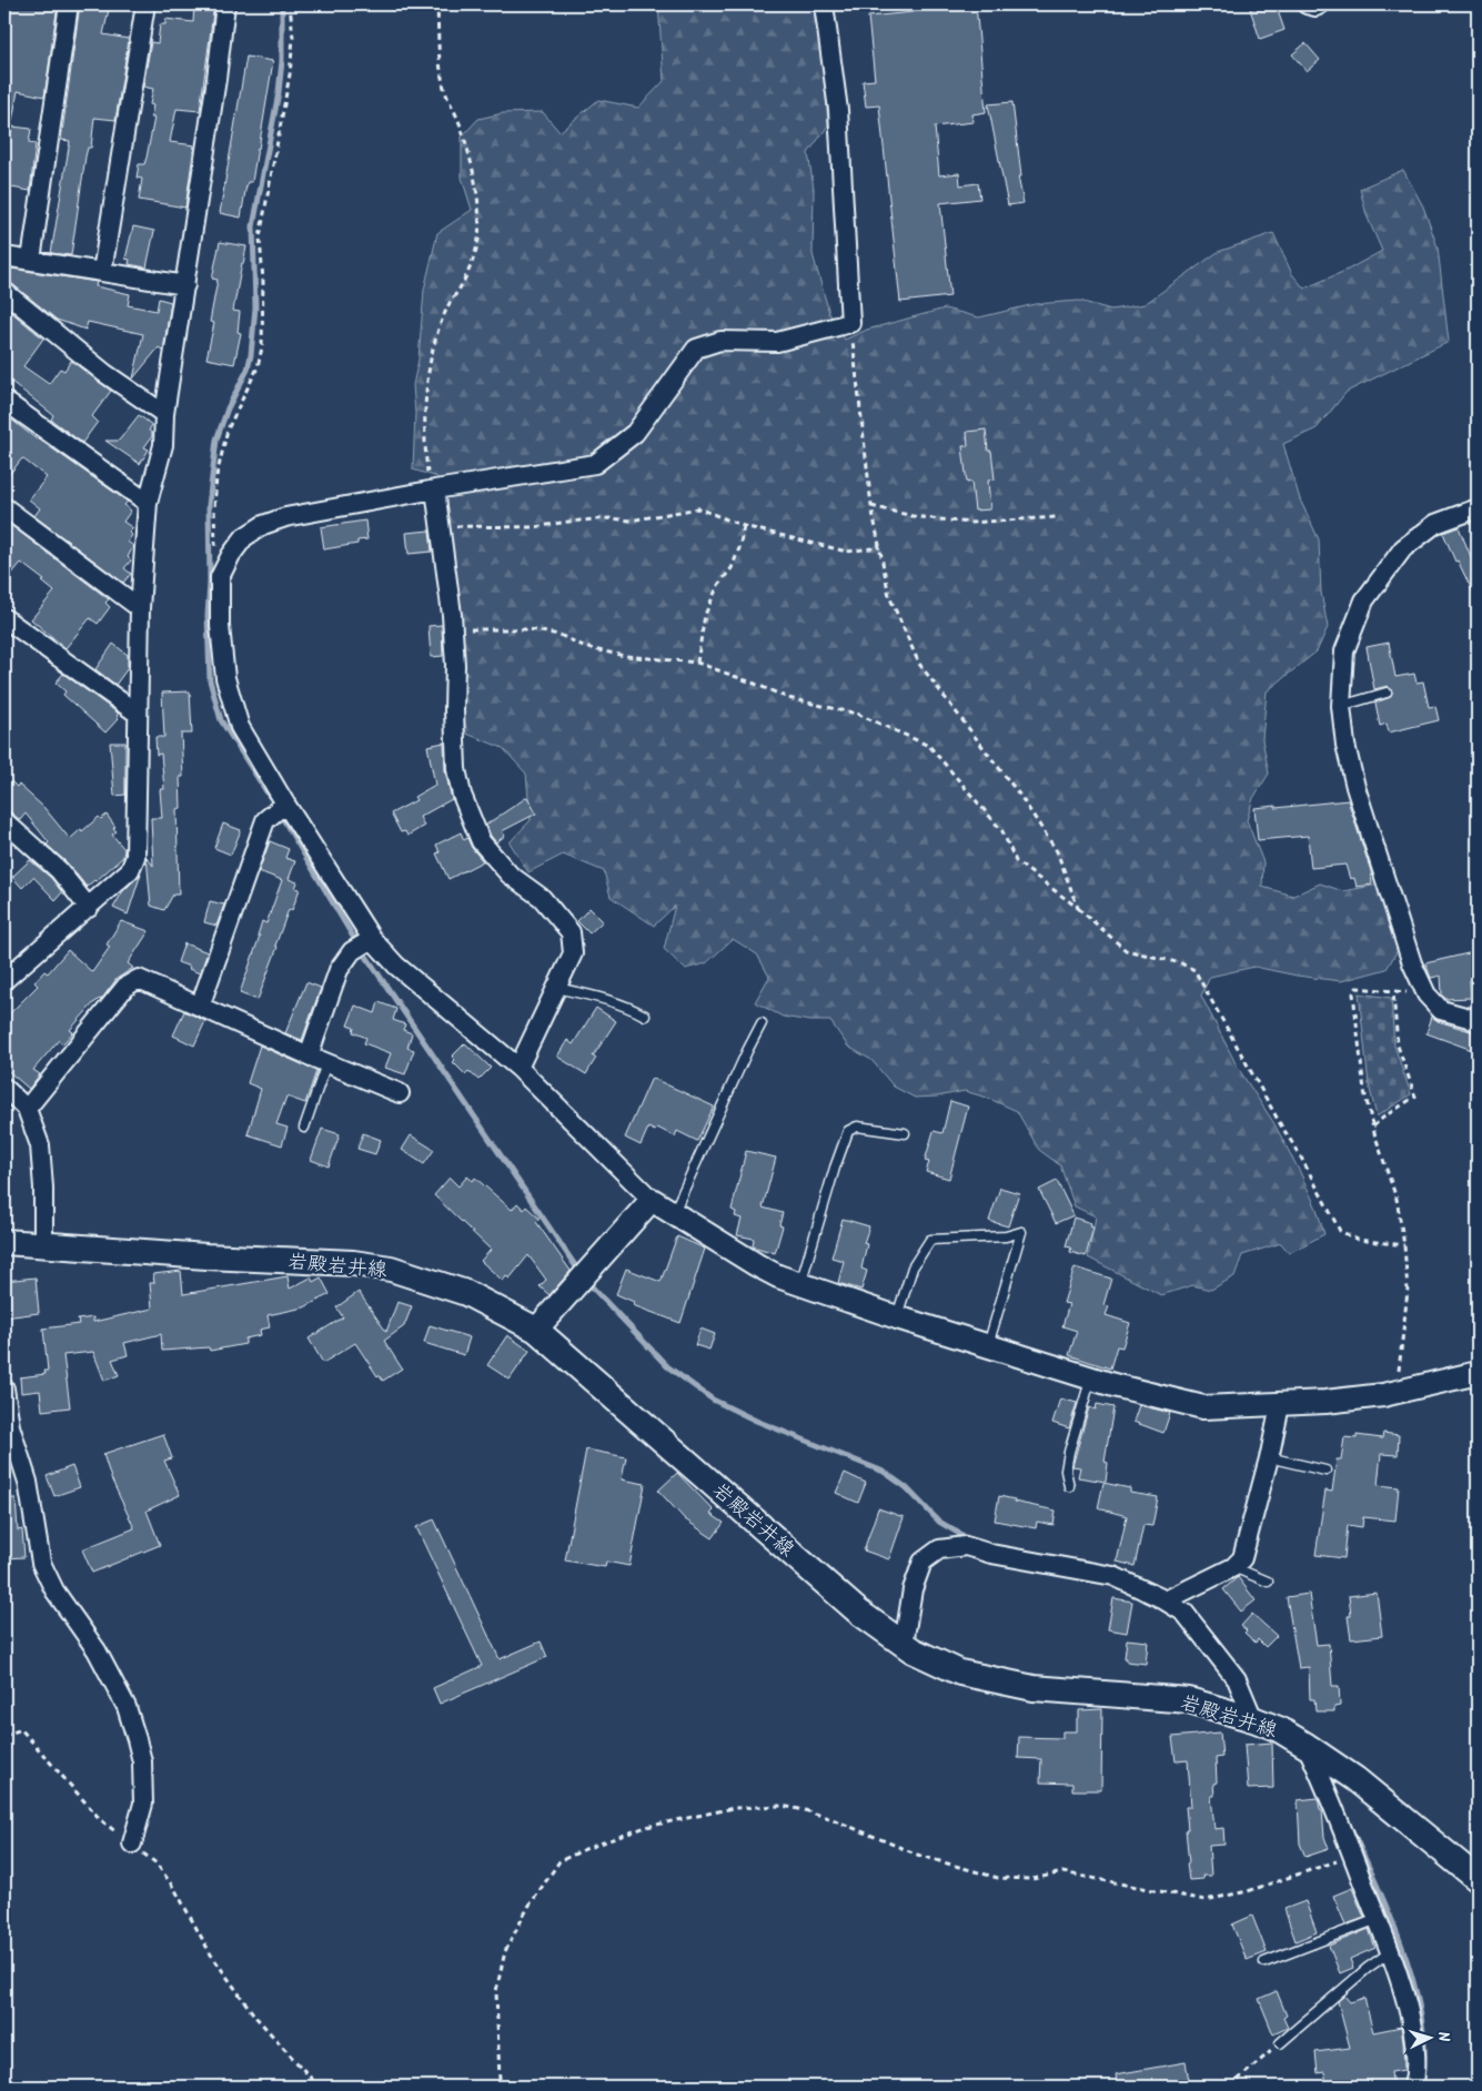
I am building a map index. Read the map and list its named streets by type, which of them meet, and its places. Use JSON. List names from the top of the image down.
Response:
{
  "streets": {
    "main road": ["岩殿岩井線"]
  },
  "north": "right"
}
